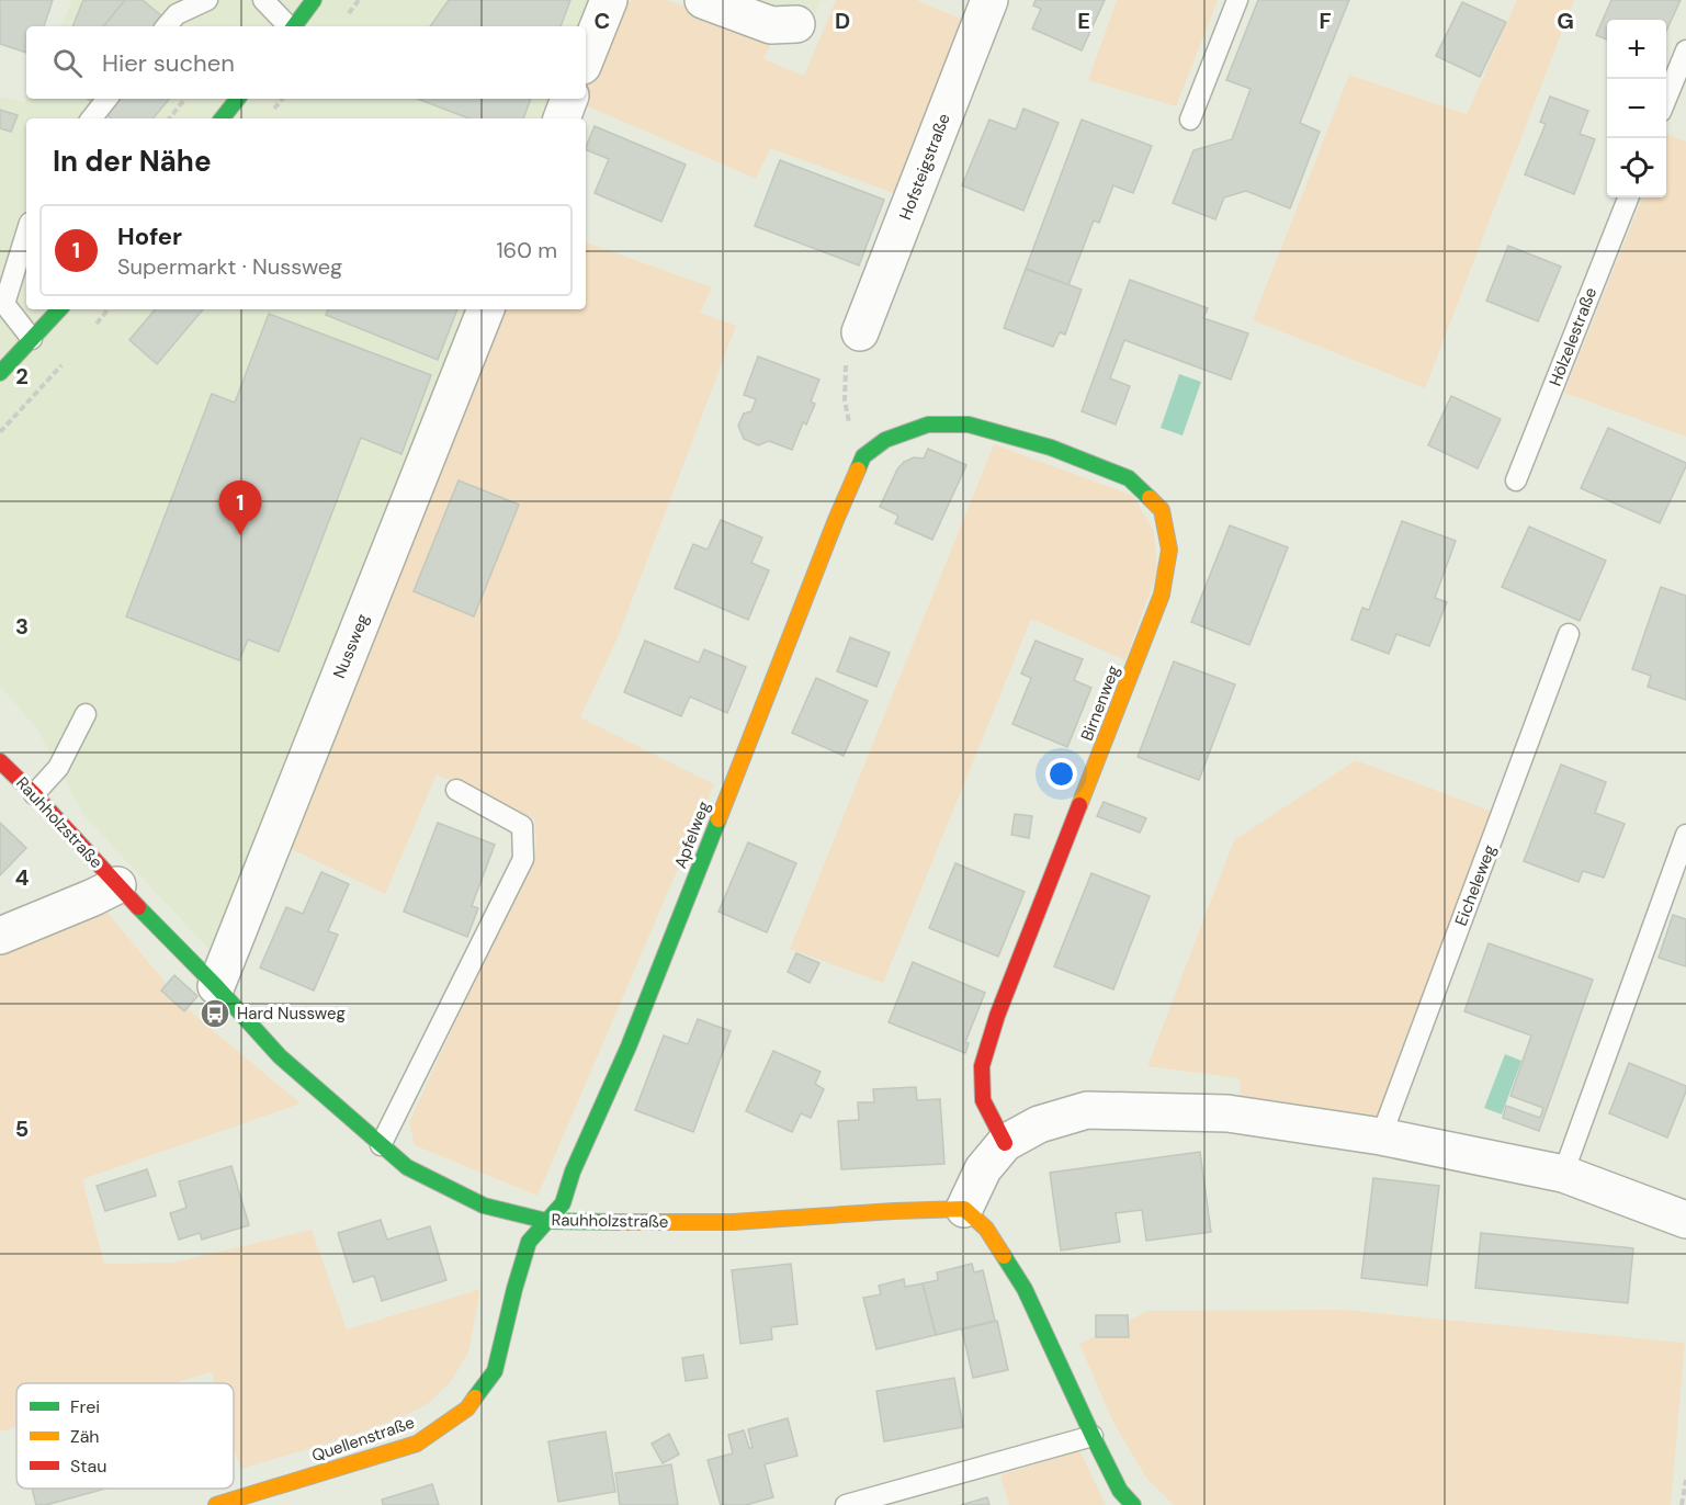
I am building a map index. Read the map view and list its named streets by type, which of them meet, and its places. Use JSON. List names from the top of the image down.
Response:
{
  "streets": {
    "street": [
      "Hofsteigstraße",
      "Nussweg",
      "Birnenweg",
      "Rauhholzstraße",
      "Apfelweg",
      "Quellenstraße"
    ],
    "lane": ["Hölzelestraße", "Eicheleweg"]
  },
  "crossings": [
    ["Nussweg", "Rauhholzstraße"],
    ["Birnenweg", "Apfelweg"],
    ["Rauhholzstraße", "Apfelweg"],
    ["Rauhholzstraße", "Quellenstraße"],
    ["Apfelweg", "Quellenstraße"]
  ],
  "places": {
    "bus stop": ["Hard Nussweg"]
  },
  "legend": ["Frei", "Zäh", "Stau"],
  "page": {
    "map_buttons": ["+", "−"],
    "search": "Hier suchen",
    "heading": "In der Nähe",
    "list": [
      {
        "mark": "1",
        "name": "Hofer",
        "note": "Supermarkt · Nussweg",
        "value": "160 m"
      }
    ],
    "pins": "1"
  },
  "grid": {
    "columns": [
      "C",
      "D",
      "E",
      "F",
      "G"
    ],
    "rows": [
      "2",
      "3",
      "4",
      "5"
    ]
  }
}
